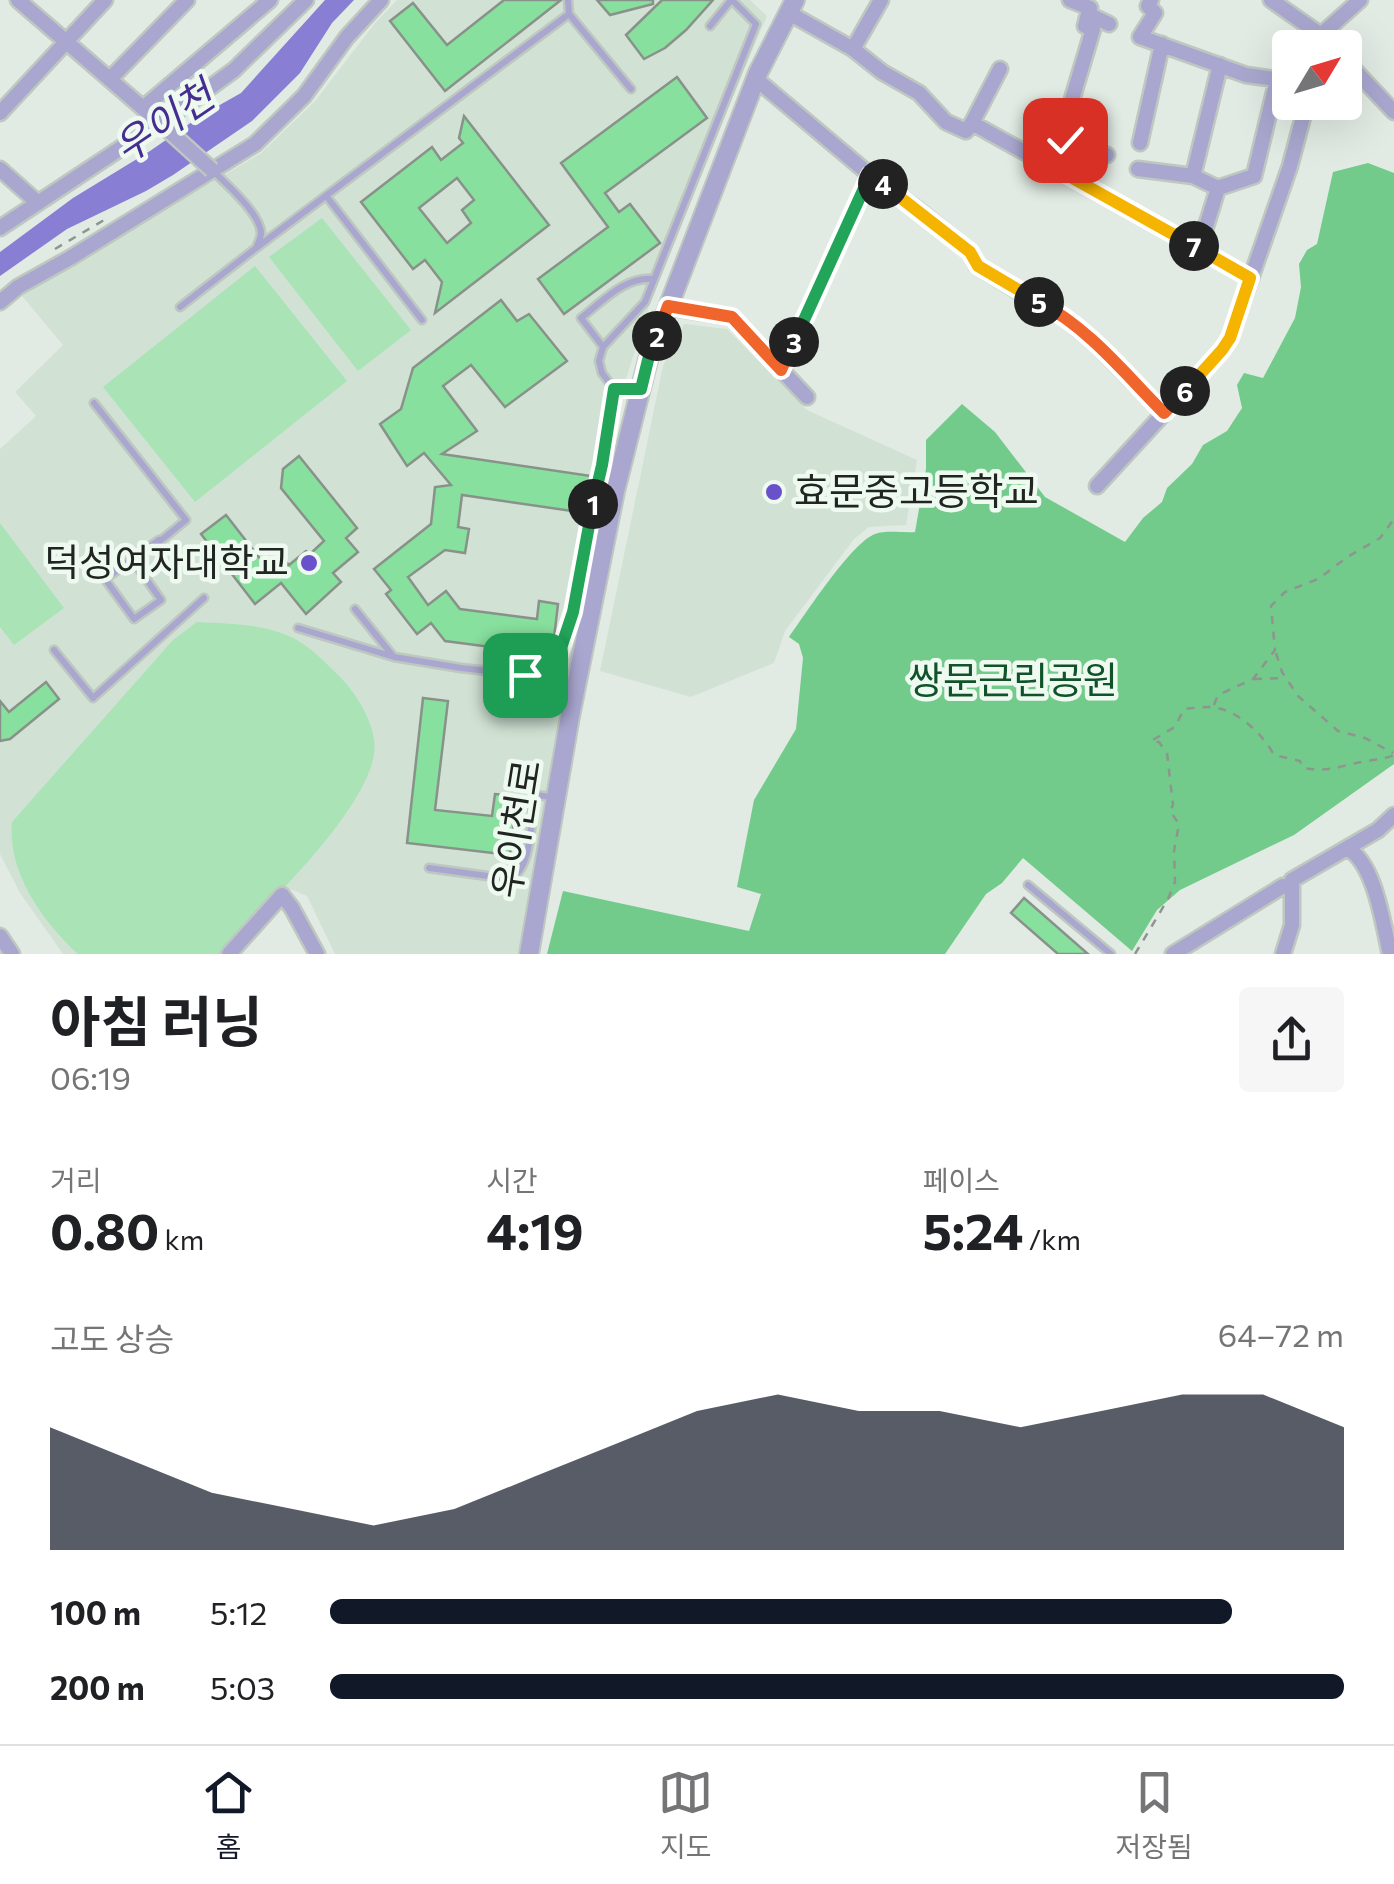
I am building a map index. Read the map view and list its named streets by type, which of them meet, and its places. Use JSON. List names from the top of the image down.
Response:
{
  "streets": {
    "street": ["우이천로"]
  },
  "water": ["우이천"],
  "parks": ["쌍문근린공원"],
  "places": ["효문중고등학교", "덕성여자대학교"],
  "north": "top right",
  "page": {
    "pins": [
      "4",
      "7",
      "5",
      "2",
      "3",
      "6",
      "1"
    ],
    "heading": ["아침 러닝", "06:19"],
    "stats": [
      ["거리", "0.80 km"],
      ["시간", "4:19"],
      ["페이스", "5:24 /km"]
    ],
    "chart": ["고도 상승", "64–72 m"],
    "list": [
      {
        "name": "100 m",
        "note": "5:12"
      },
      {
        "name": "200 m",
        "note": "5:03"
      }
    ],
    "tabs": ["홈", "지도", "저장됨"]
  }
}
